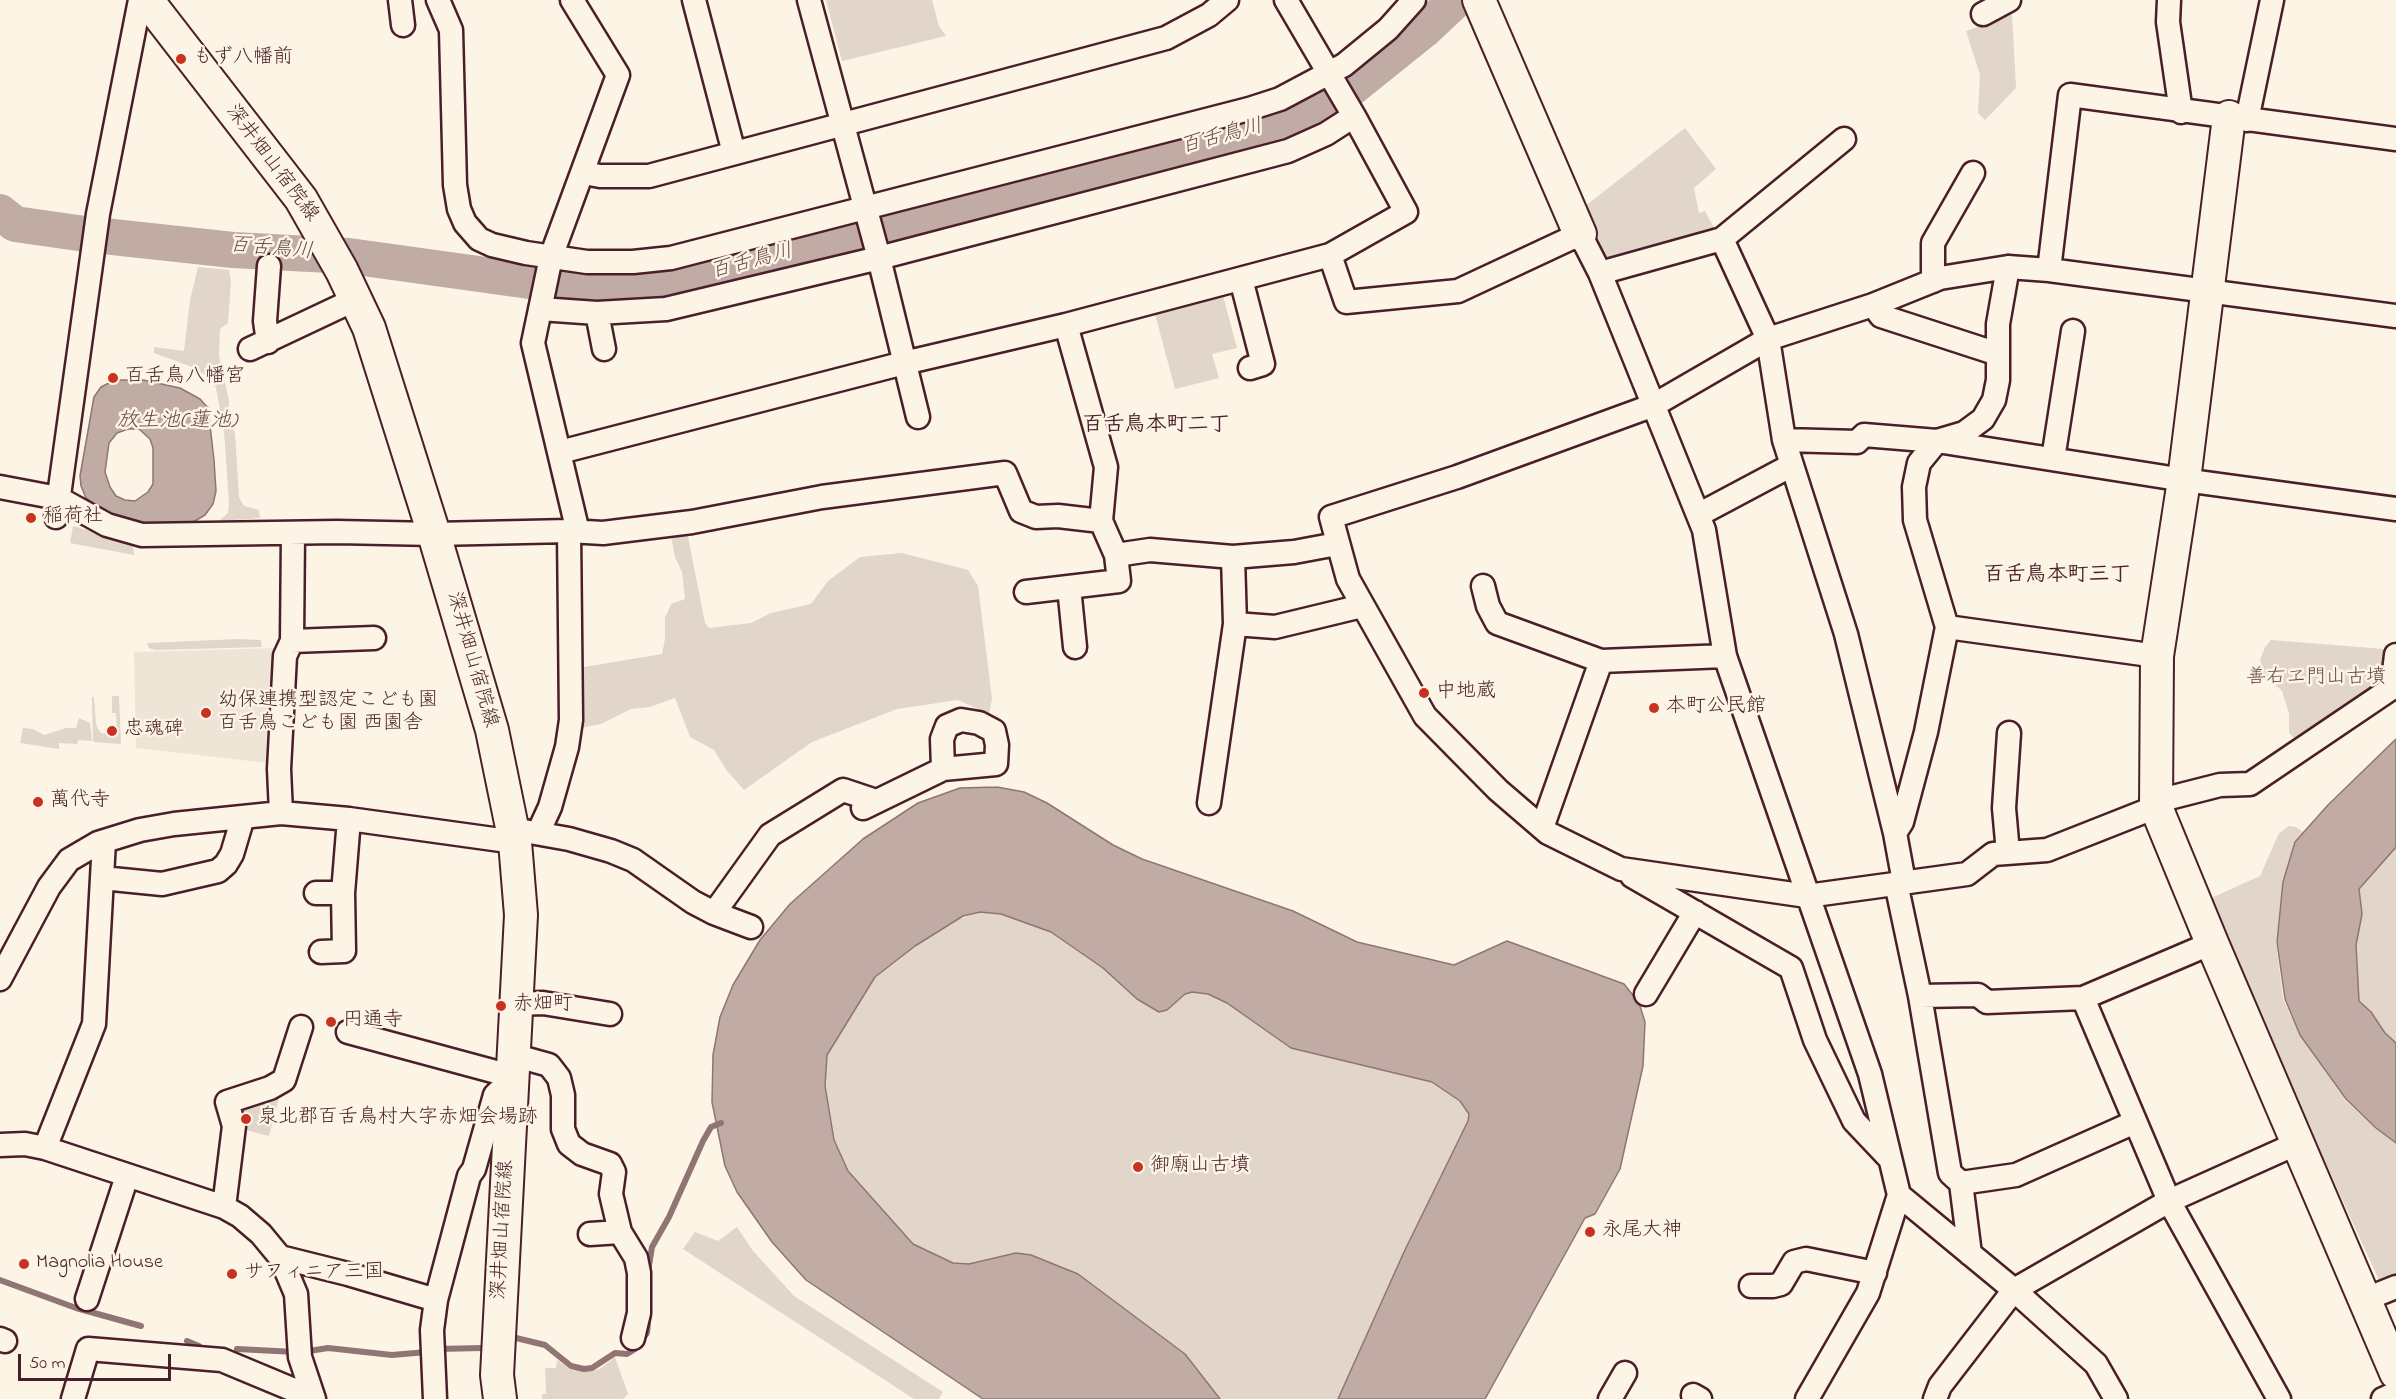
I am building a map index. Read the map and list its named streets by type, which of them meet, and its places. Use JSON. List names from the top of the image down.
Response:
{
  "streets": {
    "street": ["深井畑山宿院線"]
  },
  "districts": ["百舌鳥本町二丁", "百舌鳥本町三丁"],
  "water": ["百舌鳥川", "放生池(蓮池)"],
  "parks": ["善右ヱ門山古墳"],
  "places": [
    "もず八幡前",
    "百舌鳥八幡宮",
    "稲荷社",
    "中地蔵",
    "本町公民館",
    "幼保連携型認定こども園 百舌鳥こども園 西園舎",
    "忠魂碑",
    "萬代寺",
    "赤畑町",
    "円通寺",
    "泉北郡百舌鳥村大字赤畑会場跡",
    "御廟山古墳",
    "永尾大神",
    "Magnolia House",
    "サフィニア三国"
  ],
  "scale_bar": "50 m"
}
